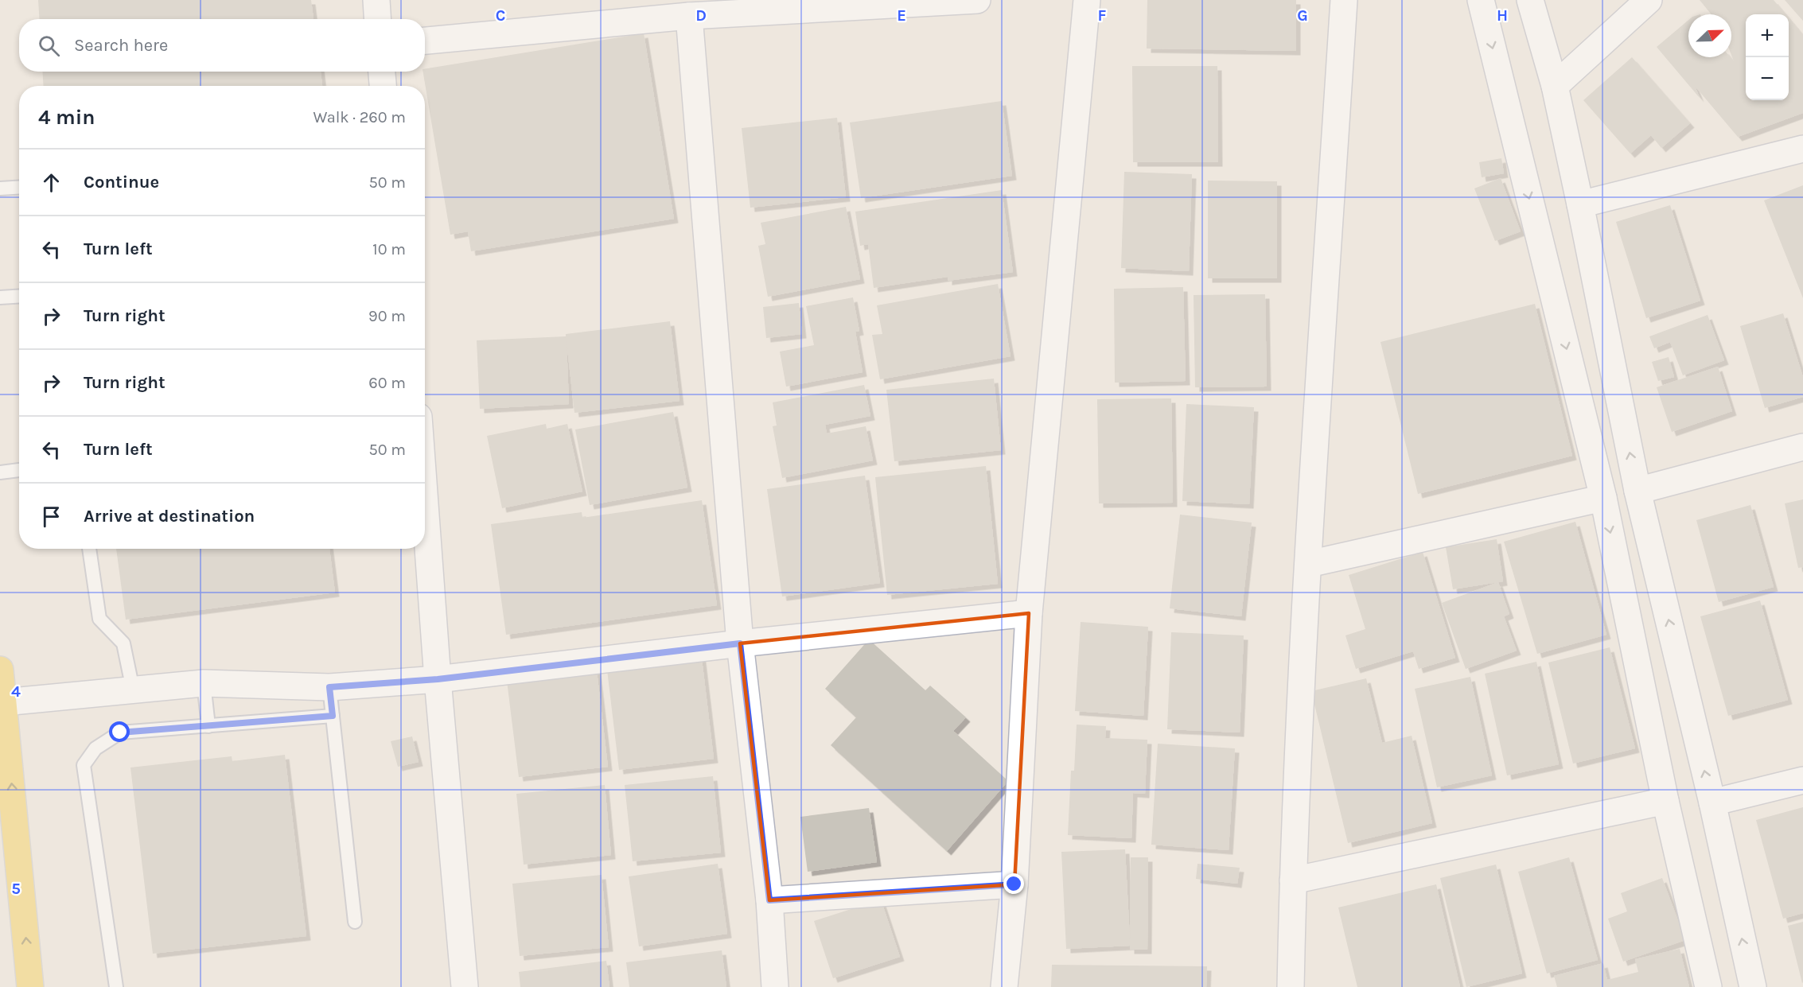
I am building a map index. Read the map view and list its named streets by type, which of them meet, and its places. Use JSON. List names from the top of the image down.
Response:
{
  "north": "top right",
  "page": {
    "map_buttons": ["+", "−"],
    "search": "Search here",
    "heading": ["4 min", "Walk · 260 m"],
    "list": [
      ["Continue", "50 m"],
      ["Turn left", "10 m"],
      ["Turn right", "90 m"],
      ["Turn right", "60 m"],
      ["Turn left", "50 m"],
      "Arrive at destination"
    ]
  },
  "grid": {
    "columns": [
      "C",
      "D",
      "E",
      "F",
      "G",
      "H"
    ],
    "rows": ["4", "5"]
  }
}
